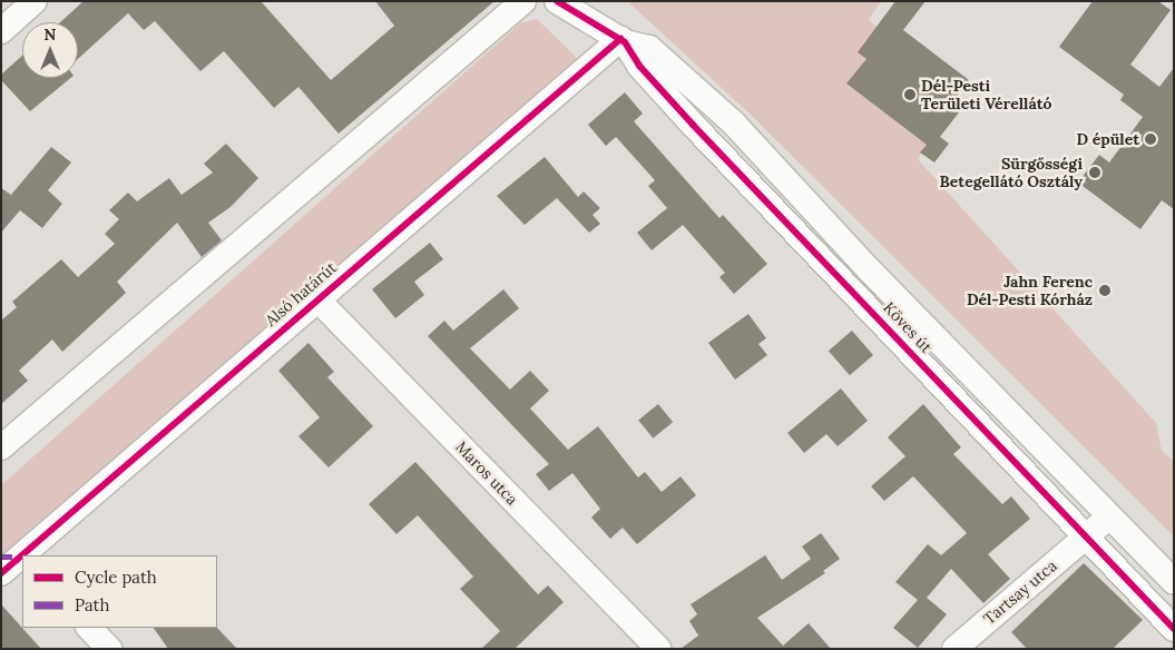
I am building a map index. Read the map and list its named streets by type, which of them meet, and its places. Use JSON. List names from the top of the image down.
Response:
{
  "streets": {
    "street": [
      "Alsó határút",
      "Köves út",
      "Maros utca",
      "Tartsay utca"
    ]
  },
  "crossings": [
    ["Alsó határút", "Köves út"],
    ["Alsó határút", "Maros utca"],
    ["Köves út", "Tartsay utca"]
  ],
  "places": [
    "Dél-Pesti Területi Vérellátó",
    "D épület",
    "Sürgősségi Betegellátó Osztály",
    "Jahn Ferenc Dél-Pesti Kórház"
  ],
  "legend": ["Cycle path", "Path"],
  "north": "top"
}
